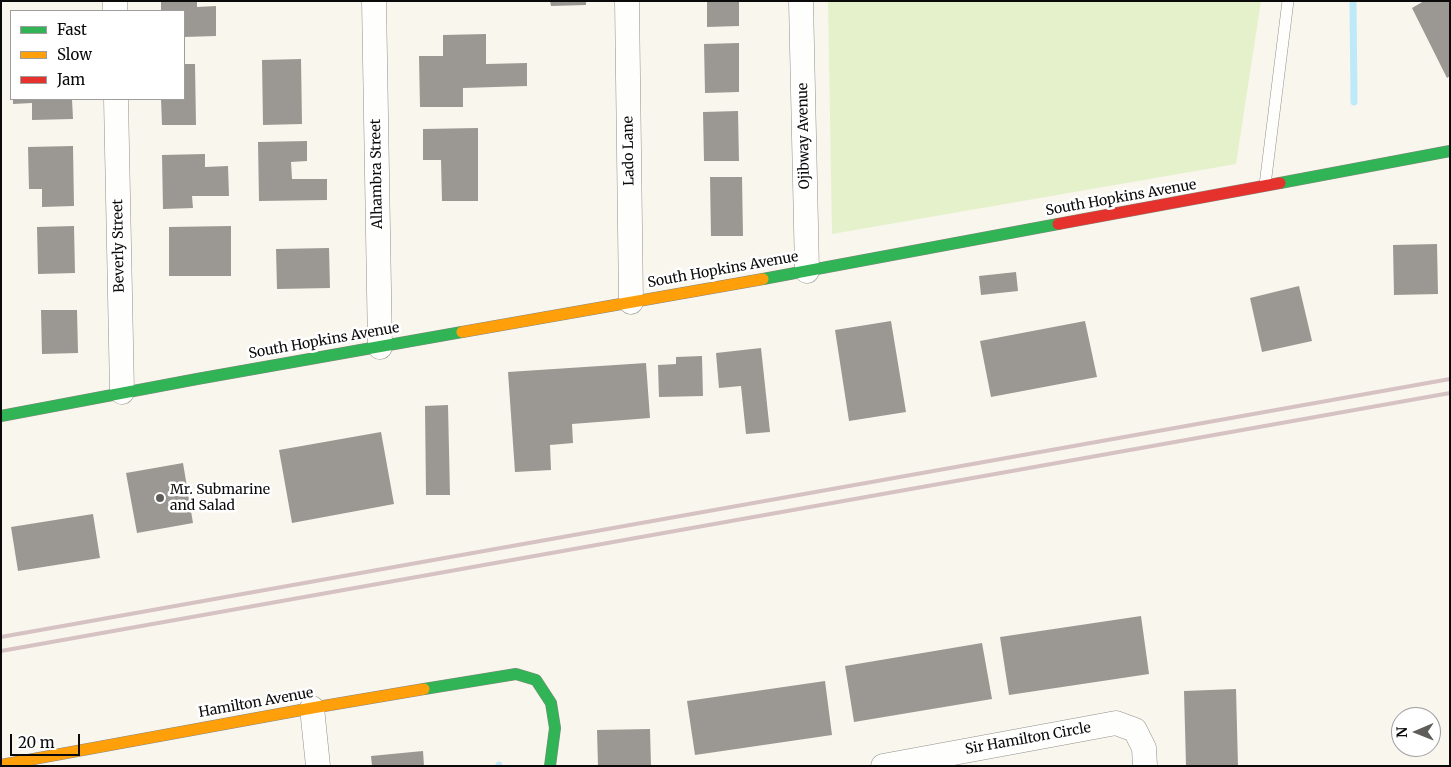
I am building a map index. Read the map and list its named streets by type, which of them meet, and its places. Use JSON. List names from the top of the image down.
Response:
{
  "streets": {
    "street": [
      "Ojibway Avenue",
      "Lado Lane",
      "Alhambra Street",
      "South Hopkins Avenue",
      "Beverly Street",
      "Hamilton Avenue",
      "Sir Hamilton Circle"
    ]
  },
  "crossings": [
    ["Ojibway Avenue", "South Hopkins Avenue"],
    ["Lado Lane", "South Hopkins Avenue"],
    ["Alhambra Street", "South Hopkins Avenue"],
    ["South Hopkins Avenue", "Beverly Street"]
  ],
  "places": ["Mr. Submarine and Salad"],
  "legend": ["Fast", "Slow", "Jam"],
  "scale_bar": "20 m",
  "north": "left"
}
